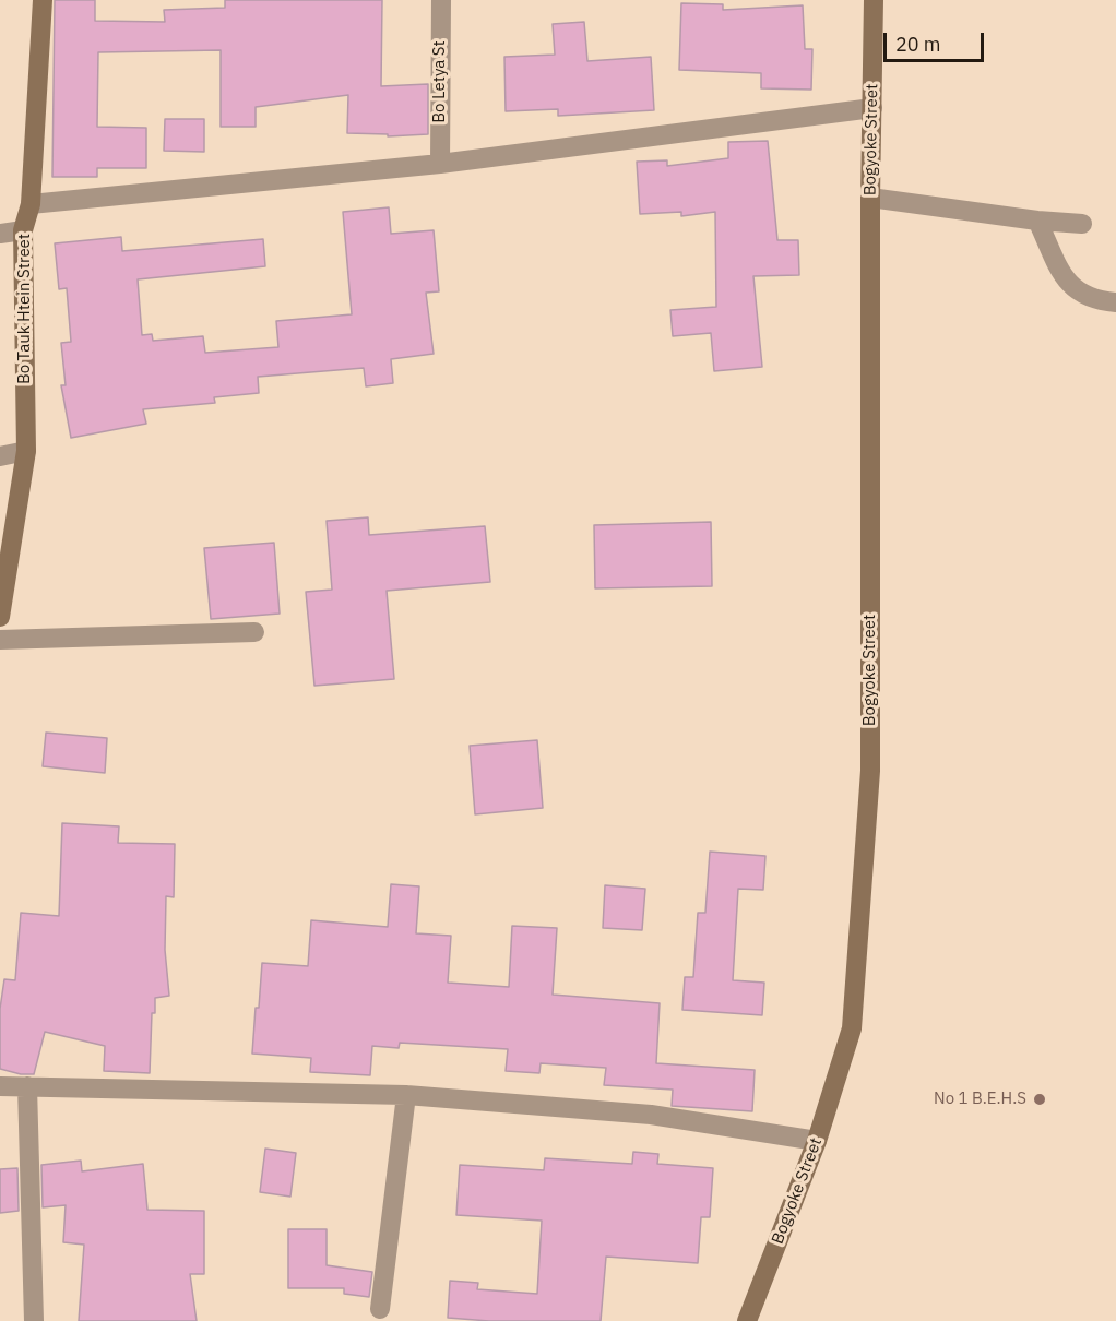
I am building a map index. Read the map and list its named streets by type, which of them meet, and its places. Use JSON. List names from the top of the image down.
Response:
{
  "streets": {
    "main road": ["Bogyoke Street", "Bo Tauk Htein Street"],
    "street": ["Bo Letya St"]
  },
  "places": ["No 1 B.E.H.S"],
  "scale_bar": "20 m"
}
